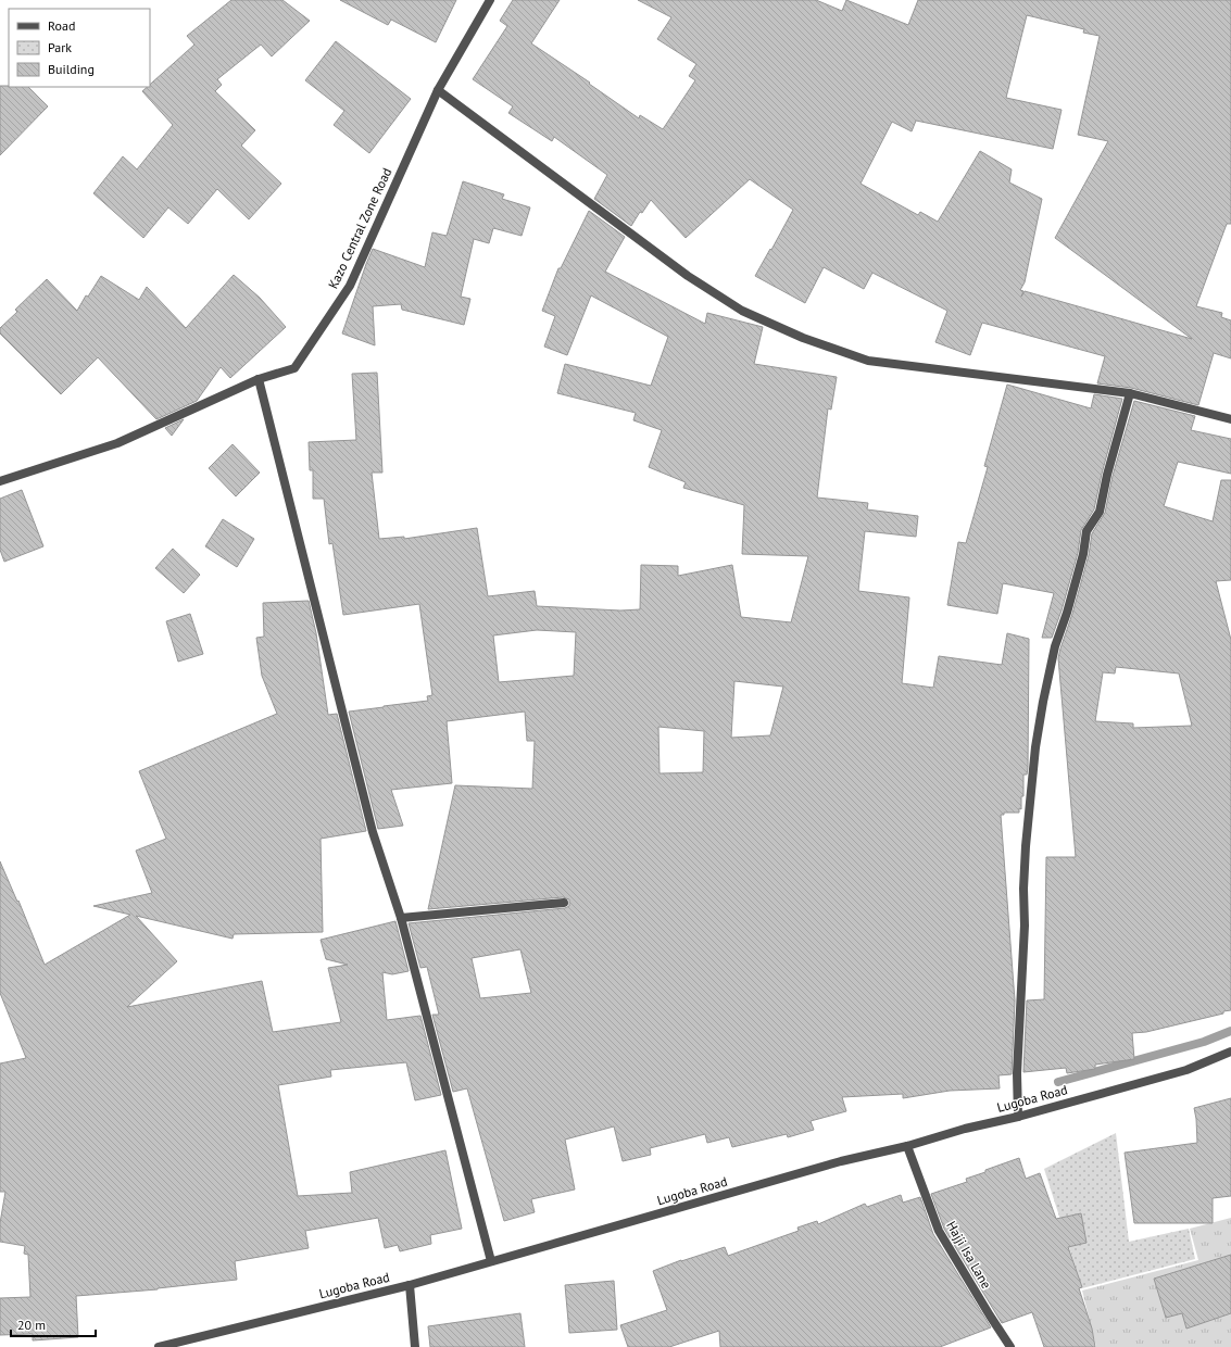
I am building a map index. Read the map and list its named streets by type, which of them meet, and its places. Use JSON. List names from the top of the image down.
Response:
{
  "streets": {
    "street": ["Kazo Central Zone Road", "Lugoba Road", "Hajji Isa Lane"]
  },
  "crossings": [
    ["Lugoba Road", "Hajji Isa Lane"]
  ],
  "legend": ["Road", "Park", "Building"],
  "scale_bar": "20 m"
}
